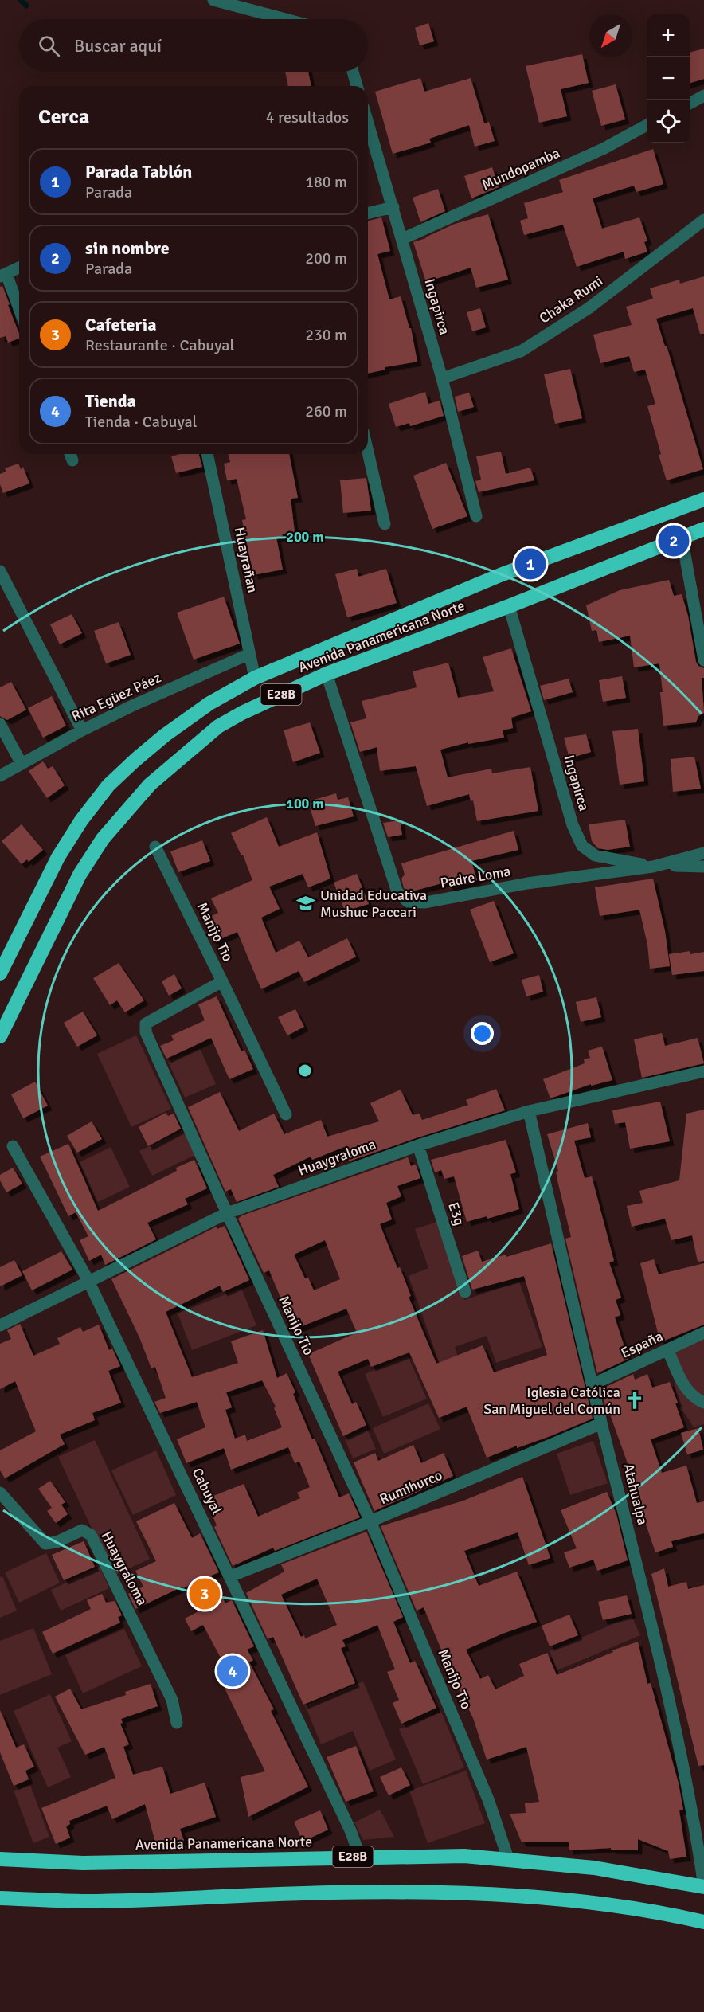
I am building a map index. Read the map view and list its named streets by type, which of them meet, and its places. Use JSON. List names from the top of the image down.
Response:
{
  "streets": {
    "highway": ["Avenida Panamericana Norte", "E28B"],
    "street": [
      "Mundopamba",
      "Chaka Rumi",
      "Ingapirca",
      "Huayrañan",
      "Rita Egüez Páez",
      "Padre Loma",
      "Manijo Tio",
      "Huaygraloma",
      "E3g",
      "España",
      "Rumihurco",
      "Cabuyal",
      "Atahualpa"
    ]
  },
  "crossings": [
    ["Mundopamba", "Ingapirca"],
    ["Chaka Rumi", "Ingapirca"],
    ["Ingapirca", "Avenida Panamericana Norte"],
    ["Ingapirca", "Padre Loma"],
    ["Huayrañan", "Avenida Panamericana Norte"],
    ["Huayrañan", "Rita Egüez Páez"],
    ["Avenida Panamericana Norte", "Padre Loma"],
    ["Avenida Panamericana Norte", "Manijo Tio"],
    ["Avenida Panamericana Norte", "Cabuyal"],
    ["Avenida Panamericana Norte", "Atahualpa"],
    ["Manijo Tio", "Huaygraloma"],
    ["Manijo Tio", "Rumihurco"],
    ["Huaygraloma", "E3g"],
    ["Huaygraloma", "Cabuyal"],
    ["Huaygraloma", "Atahualpa"],
    ["España", "Atahualpa"],
    ["Rumihurco", "Cabuyal"],
    ["Rumihurco", "Atahualpa"]
  ],
  "places": {
    "school or university": ["Unidad Educativa Mushuc Paccari"],
    "church": ["Iglesia Católica San Miguel del Común"]
  },
  "north": "bottom left",
  "page": {
    "map_buttons": ["+", "−"],
    "search": "Buscar aquí",
    "heading": ["Cerca", "4 resultados"],
    "list": [
      {
        "mark": "1",
        "name": "Parada Tablón",
        "note": "Parada",
        "value": "180 m"
      },
      {
        "mark": "2",
        "name": "sin nombre",
        "note": "Parada",
        "value": "200 m"
      },
      {
        "mark": "3",
        "name": "Cafeteria",
        "note": "Restaurante · Cabuyal",
        "value": "230 m"
      },
      {
        "mark": "4",
        "name": "Tienda",
        "note": "Tienda · Cabuyal",
        "value": "260 m"
      }
    ],
    "pins": [
      "2",
      "1",
      "3",
      "4"
    ]
  },
  "rings": ["200 m", "100 m"]
}
